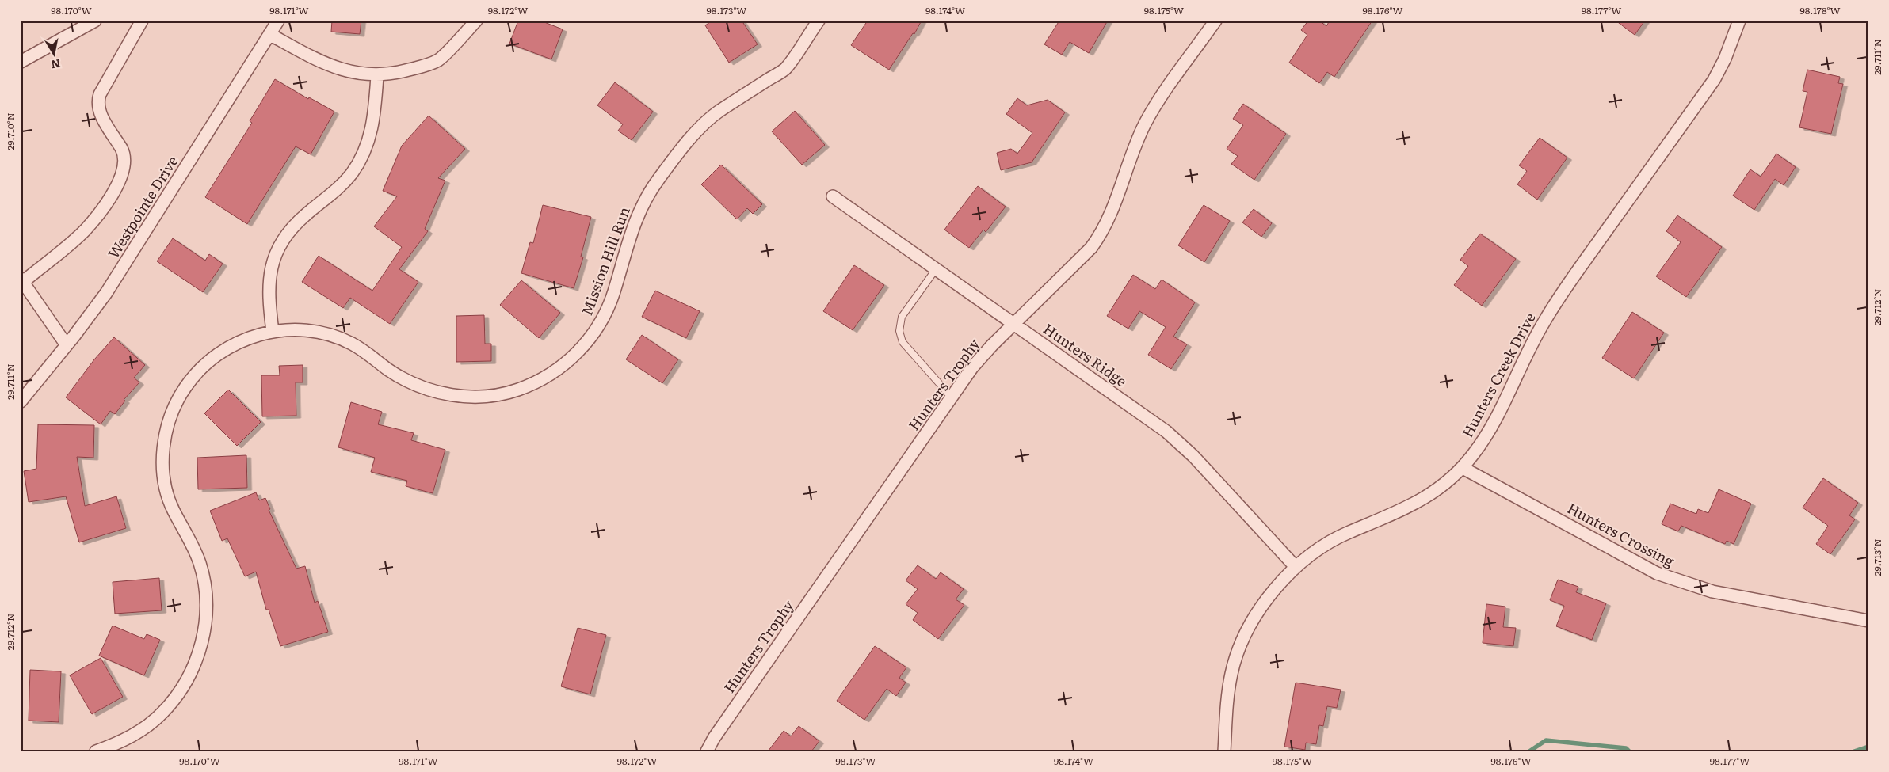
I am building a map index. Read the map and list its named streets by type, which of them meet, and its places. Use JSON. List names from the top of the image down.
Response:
{
  "streets": {
    "street": [
      "Westpointe Drive",
      "Mission Hill Run",
      "Hunters Ridge",
      "Hunters Creek Drive",
      "Hunters Trophy",
      "Hunters Crossing"
    ]
  },
  "crossings": [
    ["Hunters Ridge", "Hunters Creek Drive"],
    ["Hunters Ridge", "Hunters Trophy"],
    ["Hunters Creek Drive", "Hunters Crossing"]
  ],
  "north": "bottom",
  "coordinates": [
    "98.170°W",
    "98.171°W",
    "98.172°W",
    "98.173°W",
    "98.174°W",
    "98.175°W",
    "98.176°W",
    "98.177°W",
    "98.178°W",
    "29.711°N",
    "29.710°N",
    "29.712°N",
    "29.713°N"
  ]
}
